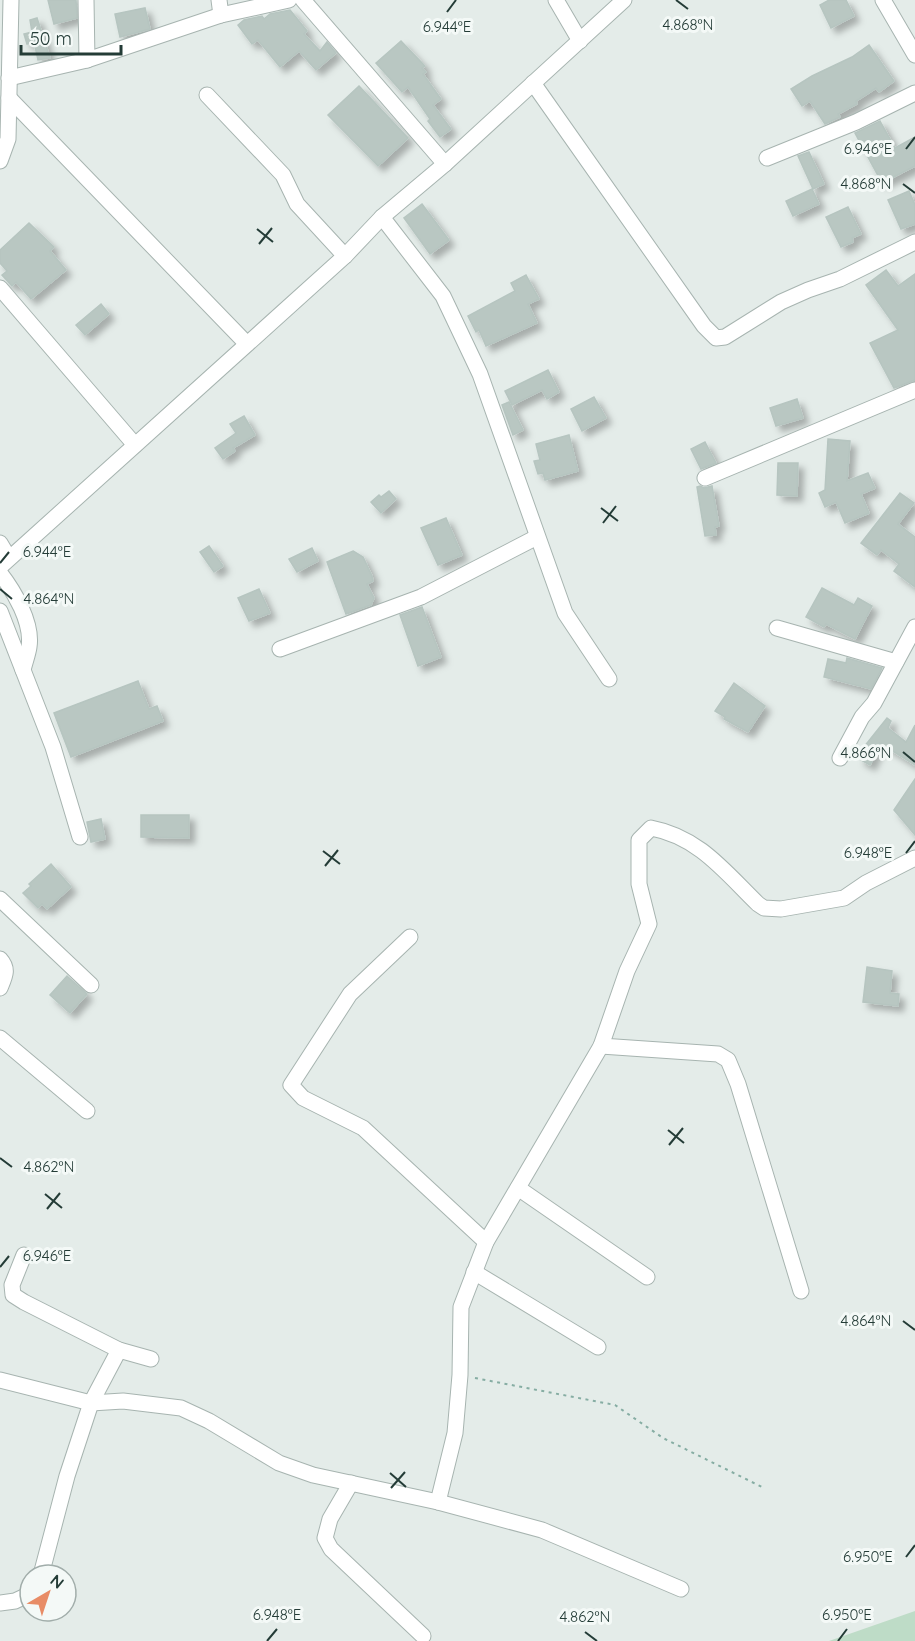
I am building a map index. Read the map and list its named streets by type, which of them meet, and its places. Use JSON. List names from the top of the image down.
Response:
{
  "scale_bar": "50 m",
  "north": "top right",
  "coordinates": [
    "4.868°N",
    "6.944°E",
    "6.946°E",
    "4.864°N",
    "4.866°N",
    "6.948°E",
    "4.862°N",
    "6.950°E"
  ]
}
